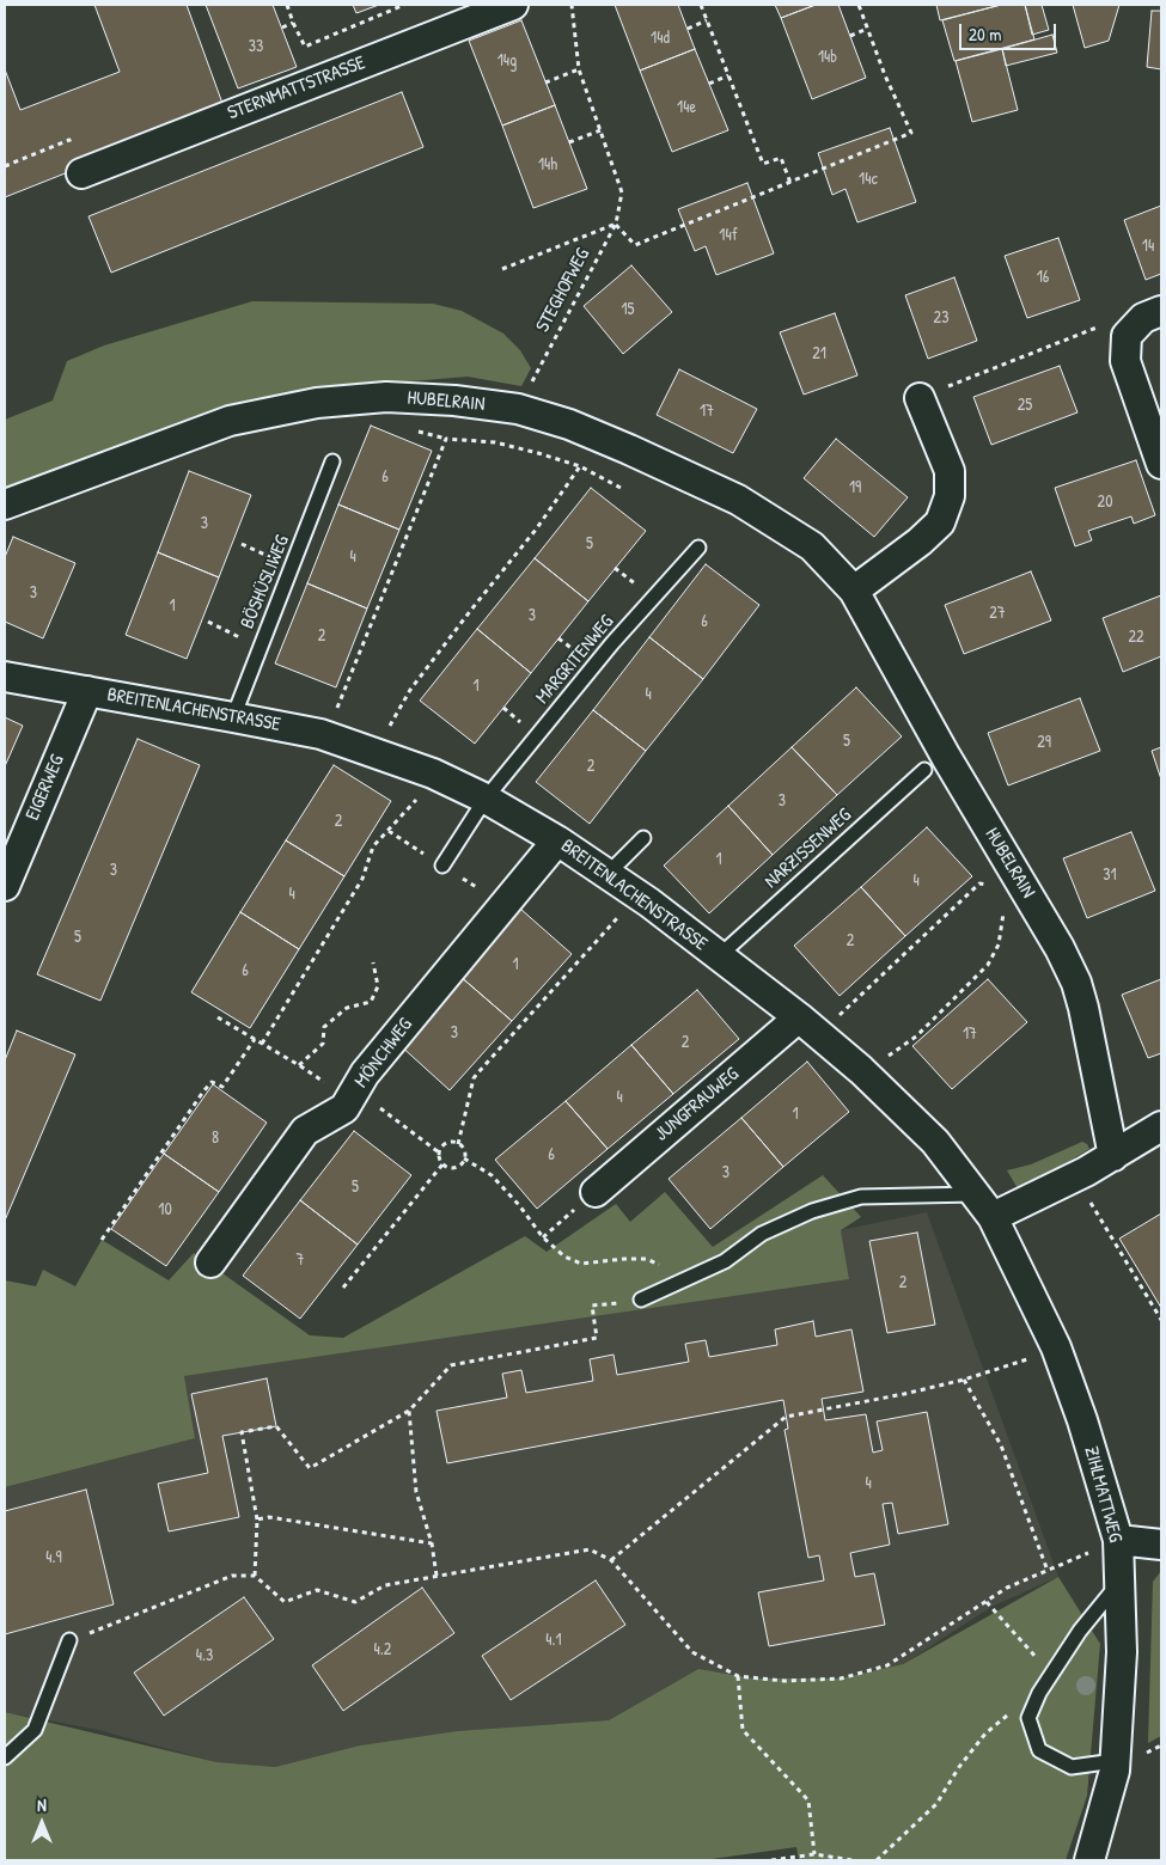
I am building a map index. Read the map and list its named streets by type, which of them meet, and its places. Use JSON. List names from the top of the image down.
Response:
{
  "streets": {
    "street": [
      "STERNMATTSTRASSE",
      "HUBELRAIN",
      "BREITENLACHENSTRASSE",
      "EIGERWEG",
      "MÖNCHWEG",
      "JUNGFRAUWEG",
      "ZIHLMATTWEG"
    ],
    "lane": ["BÖSHÜSLIWEG", "MARGRITENWEG", "NARZISSENWEG"],
    "path": ["STEGHOFWEG"]
  },
  "crossings": [
    ["BÖSHÜSLIWEG", "BREITENLACHENSTRASSE"],
    ["MARGRITENWEG", "BREITENLACHENSTRASSE"],
    ["BREITENLACHENSTRASSE", "EIGERWEG"],
    ["BREITENLACHENSTRASSE", "NARZISSENWEG"],
    ["BREITENLACHENSTRASSE", "MÖNCHWEG"],
    ["BREITENLACHENSTRASSE", "JUNGFRAUWEG"],
    ["BREITENLACHENSTRASSE", "ZIHLMATTWEG"]
  ],
  "house_numbers": [
    "14d",
    "33",
    "14b",
    "14g",
    "14e",
    "14h",
    "14c",
    "14f",
    "14",
    "16",
    "15",
    "23",
    "21",
    "25",
    "17",
    "6",
    "19",
    "20",
    "3",
    "5",
    "4",
    "3",
    "1",
    "27",
    "3",
    "6",
    "2",
    "22",
    "1",
    "4",
    "5",
    "29",
    "2",
    "3",
    "2",
    "1",
    "3",
    "31",
    "4",
    "4",
    "5",
    "2",
    "1",
    "6",
    "3",
    "17",
    "2",
    "4",
    "1",
    "8",
    "6",
    "3",
    "5",
    "10",
    "7",
    "2",
    "4",
    "4.9",
    "4.1",
    "4.2",
    "4.3"
  ],
  "scale_bar": "20 m",
  "north": "top"
}
